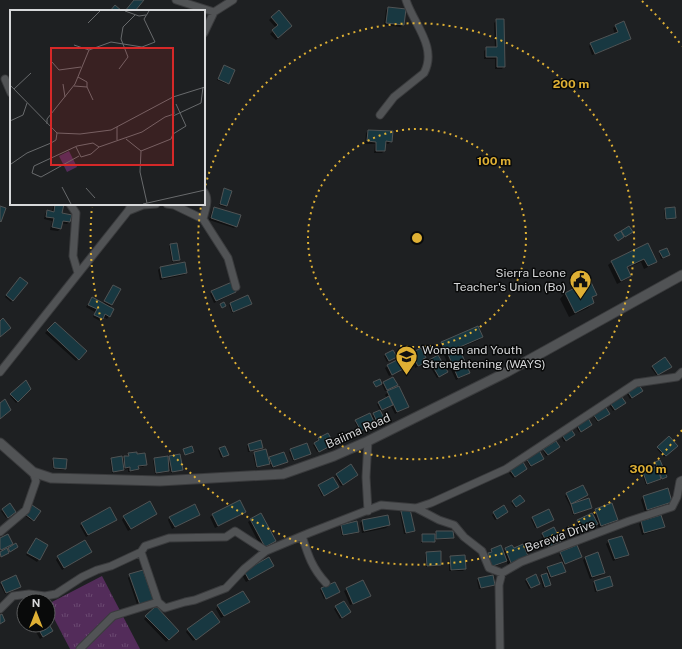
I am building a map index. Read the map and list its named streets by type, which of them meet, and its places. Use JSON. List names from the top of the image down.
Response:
{
  "streets": {
    "street": ["Baiima Road", "Berewa Drive"]
  },
  "places": {
    "public building": ["Sierra Leone Teacher's Union (Bo)"],
    "school or university": ["Women and Youth Strenghtening (WAYS)"]
  },
  "north": "top",
  "rings": ["200 m", "100 m", "300 m"]
}
